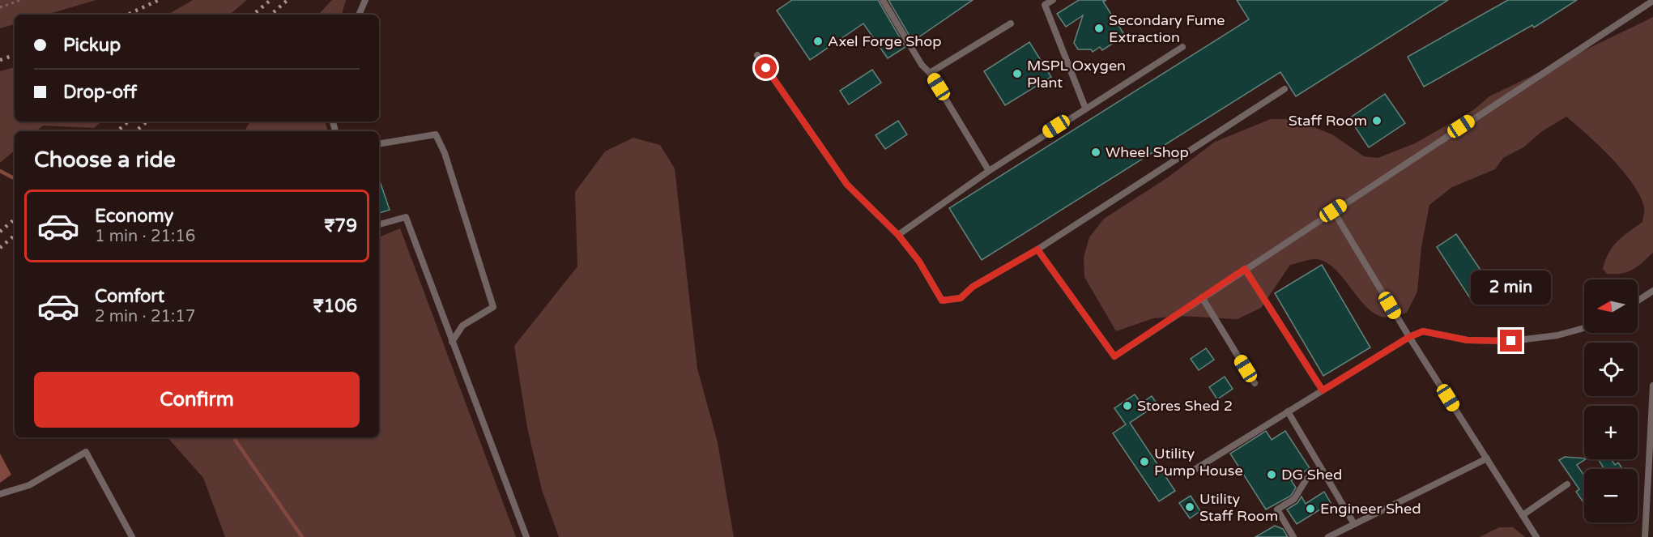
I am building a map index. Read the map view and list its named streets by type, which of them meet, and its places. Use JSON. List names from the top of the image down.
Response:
{
  "places": [
    "Secondary Fume Extraction",
    "Axel Forge Shop",
    "MSPL Oxygen Plant",
    "Staff Room",
    "Wheel Shop",
    "Stores Shed 2",
    "Utility Pump House",
    "DG Shed",
    "Utility Staff Room",
    "Engineer Shed"
  ],
  "north": "left",
  "page": {
    "banner": ["Pickup", "Drop-off"],
    "heading": "Choose a ride",
    "list": [
      {
        "name": "Economy",
        "note": "1 min · 21:16",
        "value": "₹79"
      },
      {
        "name": "Comfort",
        "note": "2 min · 21:17",
        "value": "₹106"
      }
    ],
    "bubble": "2 min",
    "map_buttons": ["+", "−"],
    "buttons": "Confirm"
  }
}
